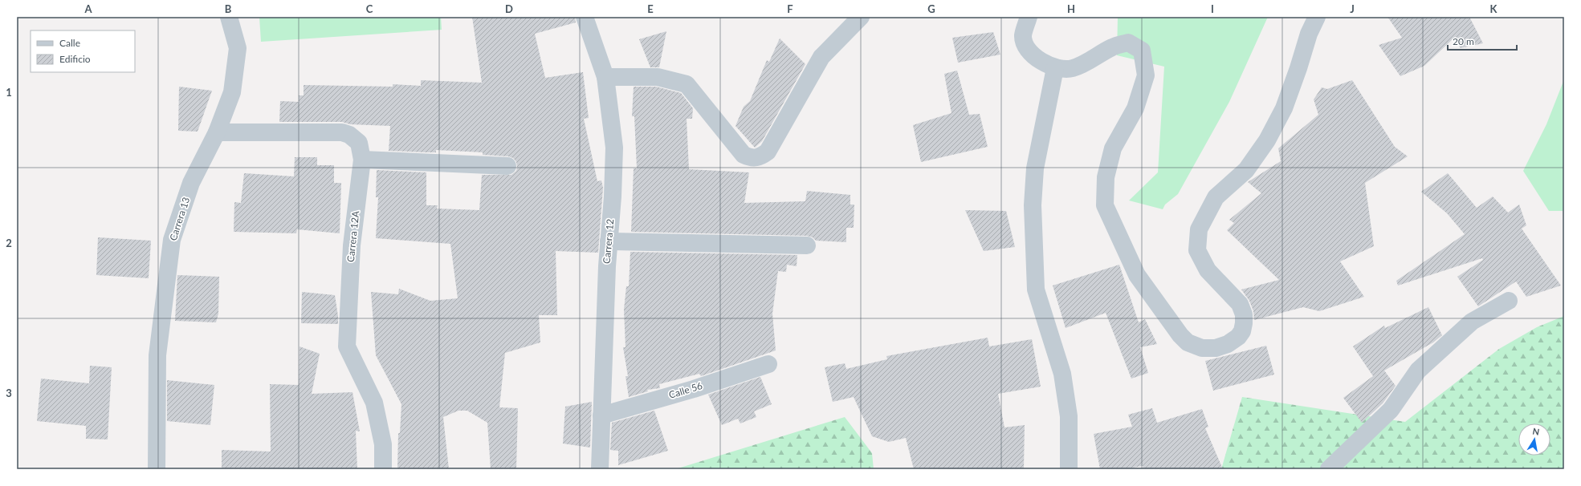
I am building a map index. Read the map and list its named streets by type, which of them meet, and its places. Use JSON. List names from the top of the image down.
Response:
{
  "streets": {
    "street": [
      "Carrera 13",
      "Carrera 12A",
      "Carrera 12",
      "Calle 56"
    ]
  },
  "crossings": [
    ["Carrera 13", "Carrera 12A"],
    ["Carrera 12", "Calle 56"]
  ],
  "legend": ["Calle", "Edificio"],
  "scale_bar": "20 m",
  "north": "top",
  "grid": {
    "columns": [
      "A",
      "B",
      "C",
      "D",
      "E",
      "F",
      "G",
      "H",
      "I",
      "J",
      "K"
    ],
    "rows": ["1", "2", "3"]
  }
}
